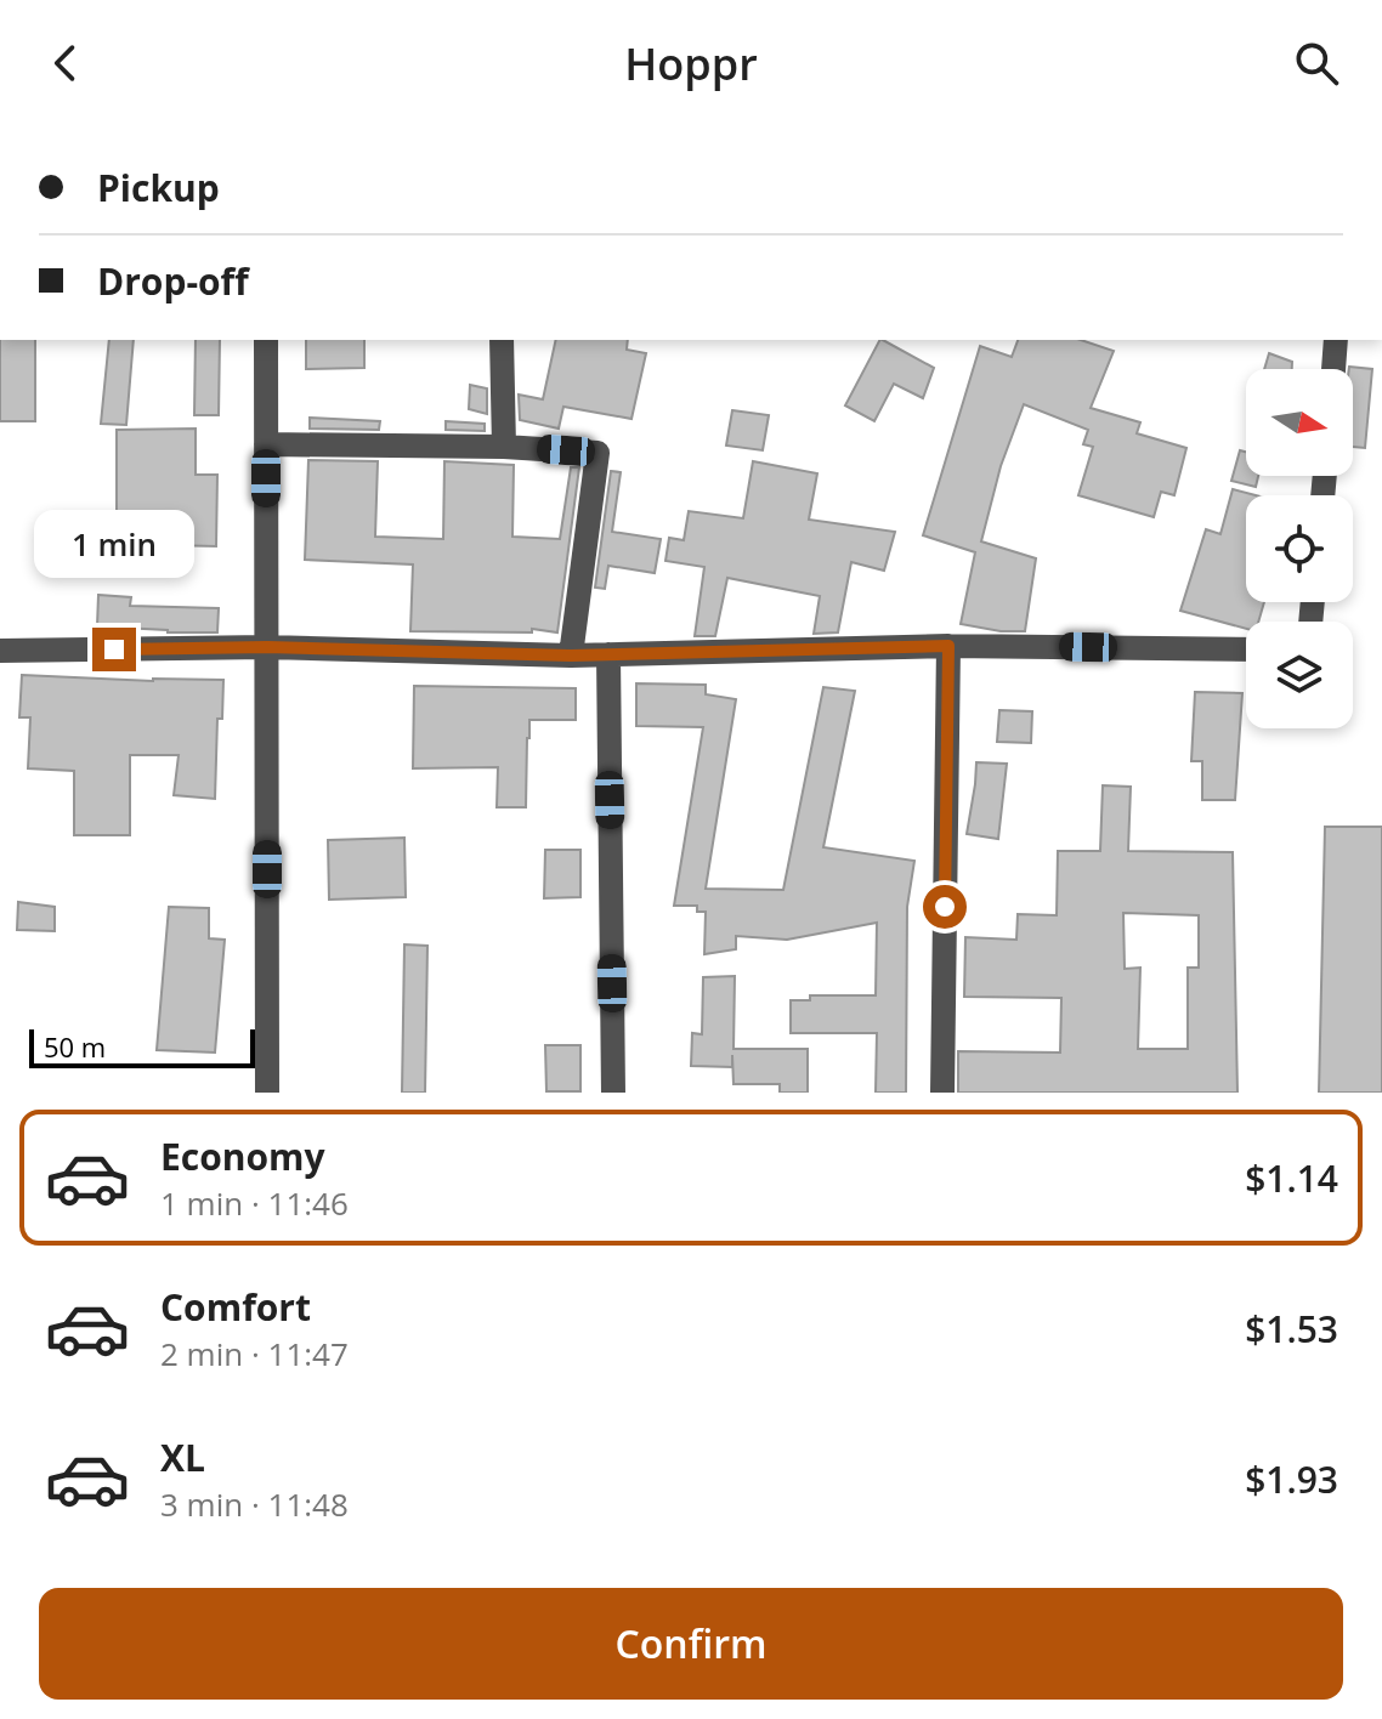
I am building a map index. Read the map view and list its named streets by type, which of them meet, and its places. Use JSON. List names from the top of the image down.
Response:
{
  "scale_bar": "50 m",
  "north": "right",
  "page": {
    "header": "Hoppr",
    "banner": ["Pickup", "Drop-off"],
    "bubble": "1 min",
    "scale": "50 m",
    "list": [
      {
        "name": "Economy",
        "note": "1 min · 11:46",
        "value": "$1.14"
      },
      {
        "name": "Comfort",
        "note": "2 min · 11:47",
        "value": "$1.53"
      },
      {
        "name": "XL",
        "note": "3 min · 11:48",
        "value": "$1.93"
      }
    ],
    "buttons": "Confirm"
  }
}
